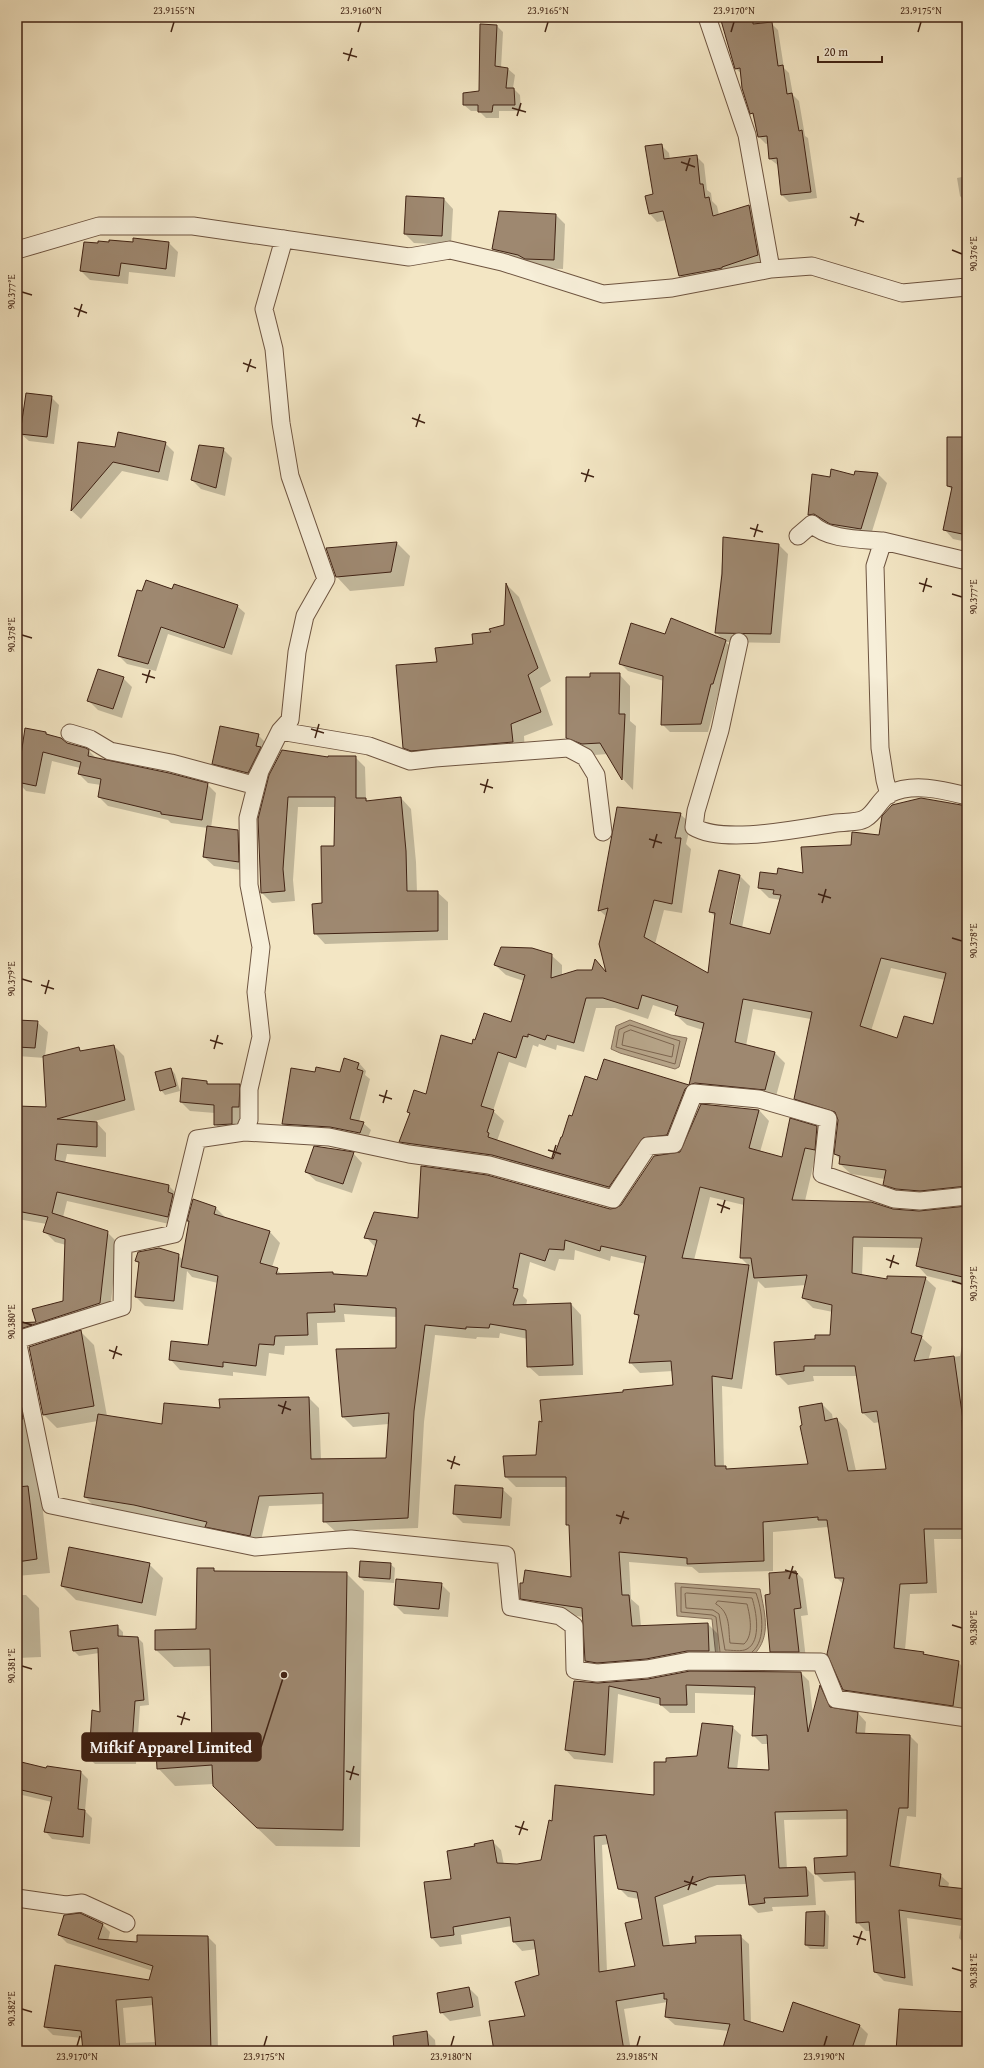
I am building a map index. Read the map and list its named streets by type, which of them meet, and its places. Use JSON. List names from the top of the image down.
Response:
{
  "places": ["Mifkif Apparel Limited"],
  "scale_bar": "20 m",
  "coordinates": [
    "23.9155°N",
    "23.9160°N",
    "23.9165°N",
    "23.9170°N",
    "23.9175°N",
    "90.376°E",
    "90.377°E",
    "90.378°E",
    "90.379°E",
    "90.380°E",
    "90.381°E",
    "90.382°E",
    "23.9180°N",
    "23.9185°N",
    "23.9190°N"
  ]
}
